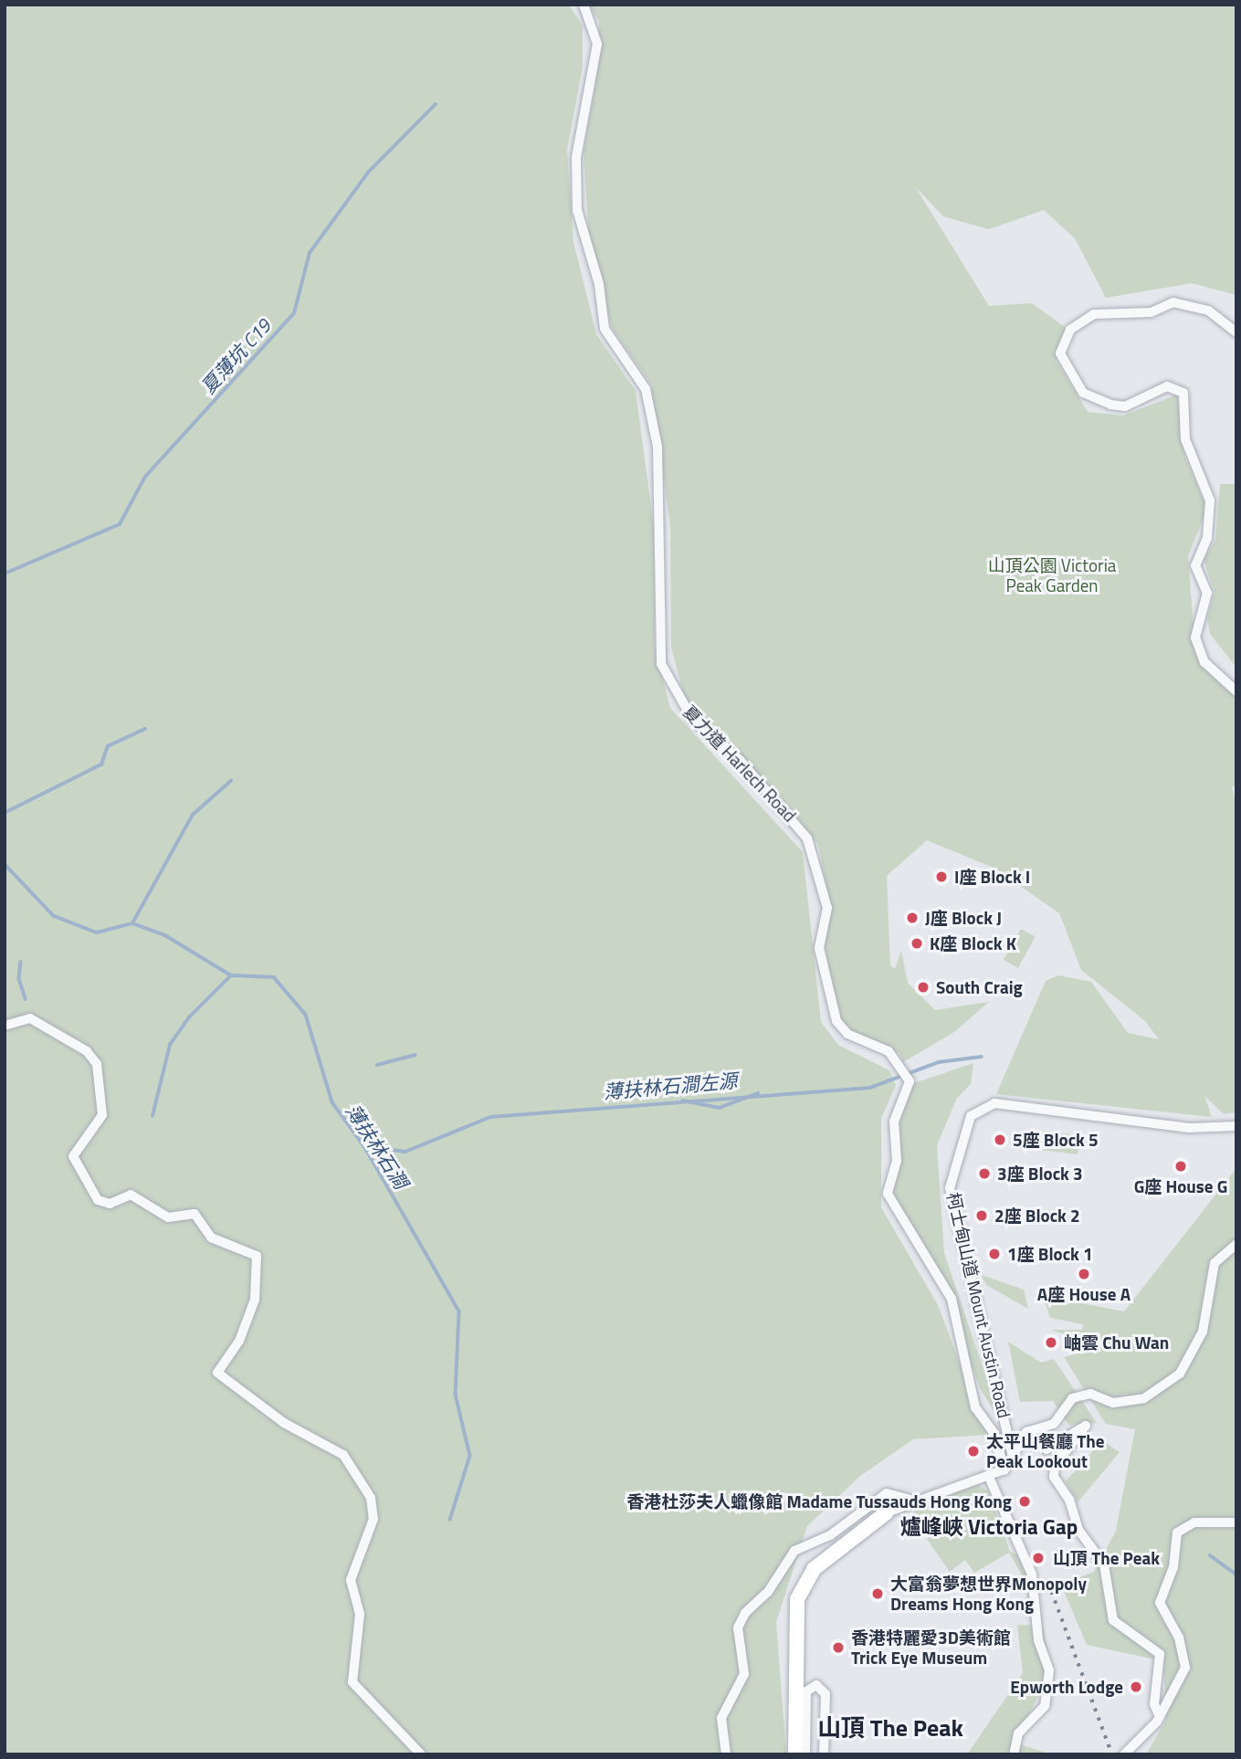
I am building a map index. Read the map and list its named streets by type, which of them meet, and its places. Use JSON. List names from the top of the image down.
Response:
{
  "streets": {
    "street": ["夏力道 Harlech Road", "柯士甸山道 Mount Austin Road"]
  },
  "districts": ["爐峰峽 Victoria Gap", "山頂 The Peak"],
  "water": ["夏薄坑 C19", "薄扶林石澗左源", "薄扶林石澗"],
  "parks": ["山頂公園 Victoria Peak Garden"],
  "places": [
    "I座 Block I",
    "J座 Block J",
    "K座 Block K",
    "South Craig",
    "5座 Block 5",
    "G座 House G",
    "3座 Block 3",
    "2座 Block 2",
    "1座 Block 1",
    "A座 House A",
    "岫雲 Chu Wan",
    "太平山餐廳 The Peak Lookout",
    "香港杜莎夫人蠟像館 Madame Tussauds Hong Kong",
    "山頂 The Peak",
    "大富翁夢想世界Monopoly Dreams Hong Kong",
    "香港特麗愛3D美術館 Trick Eye Museum",
    "Epworth Lodge"
  ]
}
